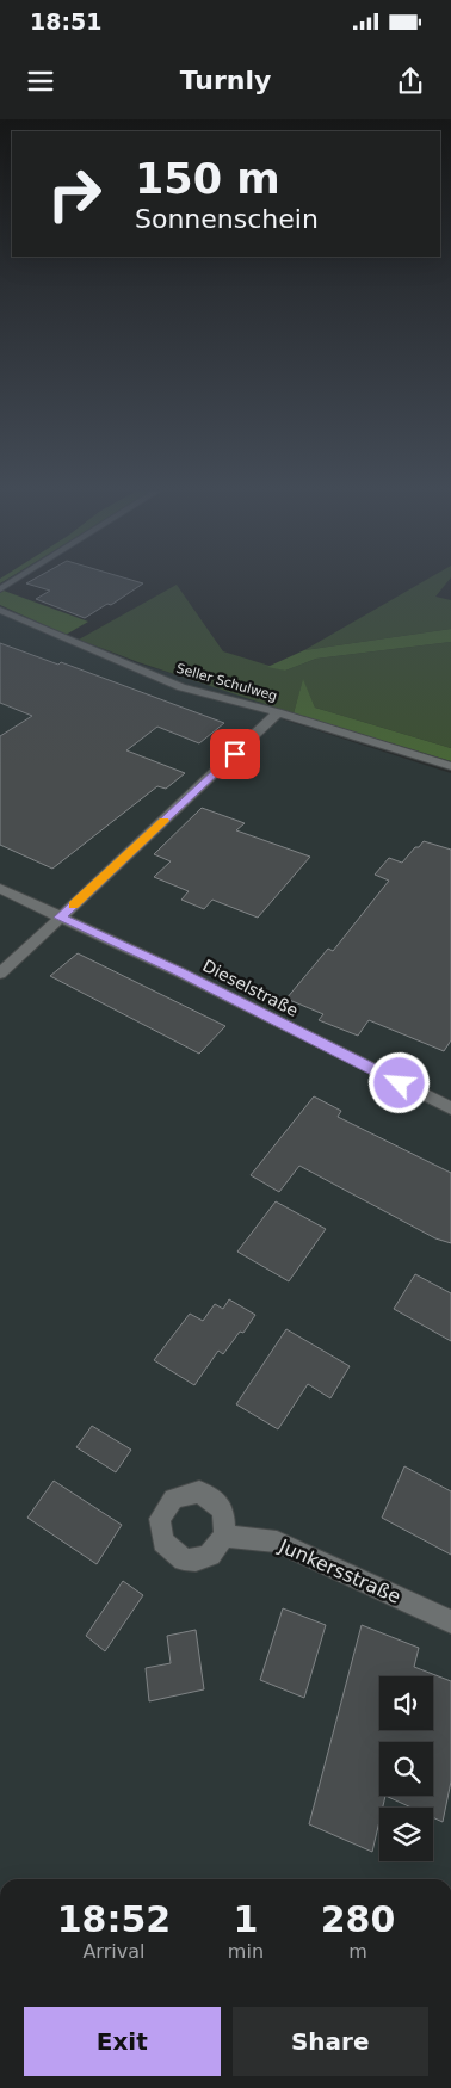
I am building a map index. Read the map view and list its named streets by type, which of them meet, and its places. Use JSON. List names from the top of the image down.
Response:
{
  "streets": {
    "street": ["Seller Schulweg", "Dieselstraße", "Junkersstraße"]
  },
  "page": {
    "status": "18:51",
    "header": "Turnly",
    "turn": ["150 m", "Sonnenschein"],
    "eta": [
      "18:52",
      "Arrival",
      "1",
      "min",
      "280",
      "m"
    ],
    "buttons": ["Exit", "Share"]
  }
}
